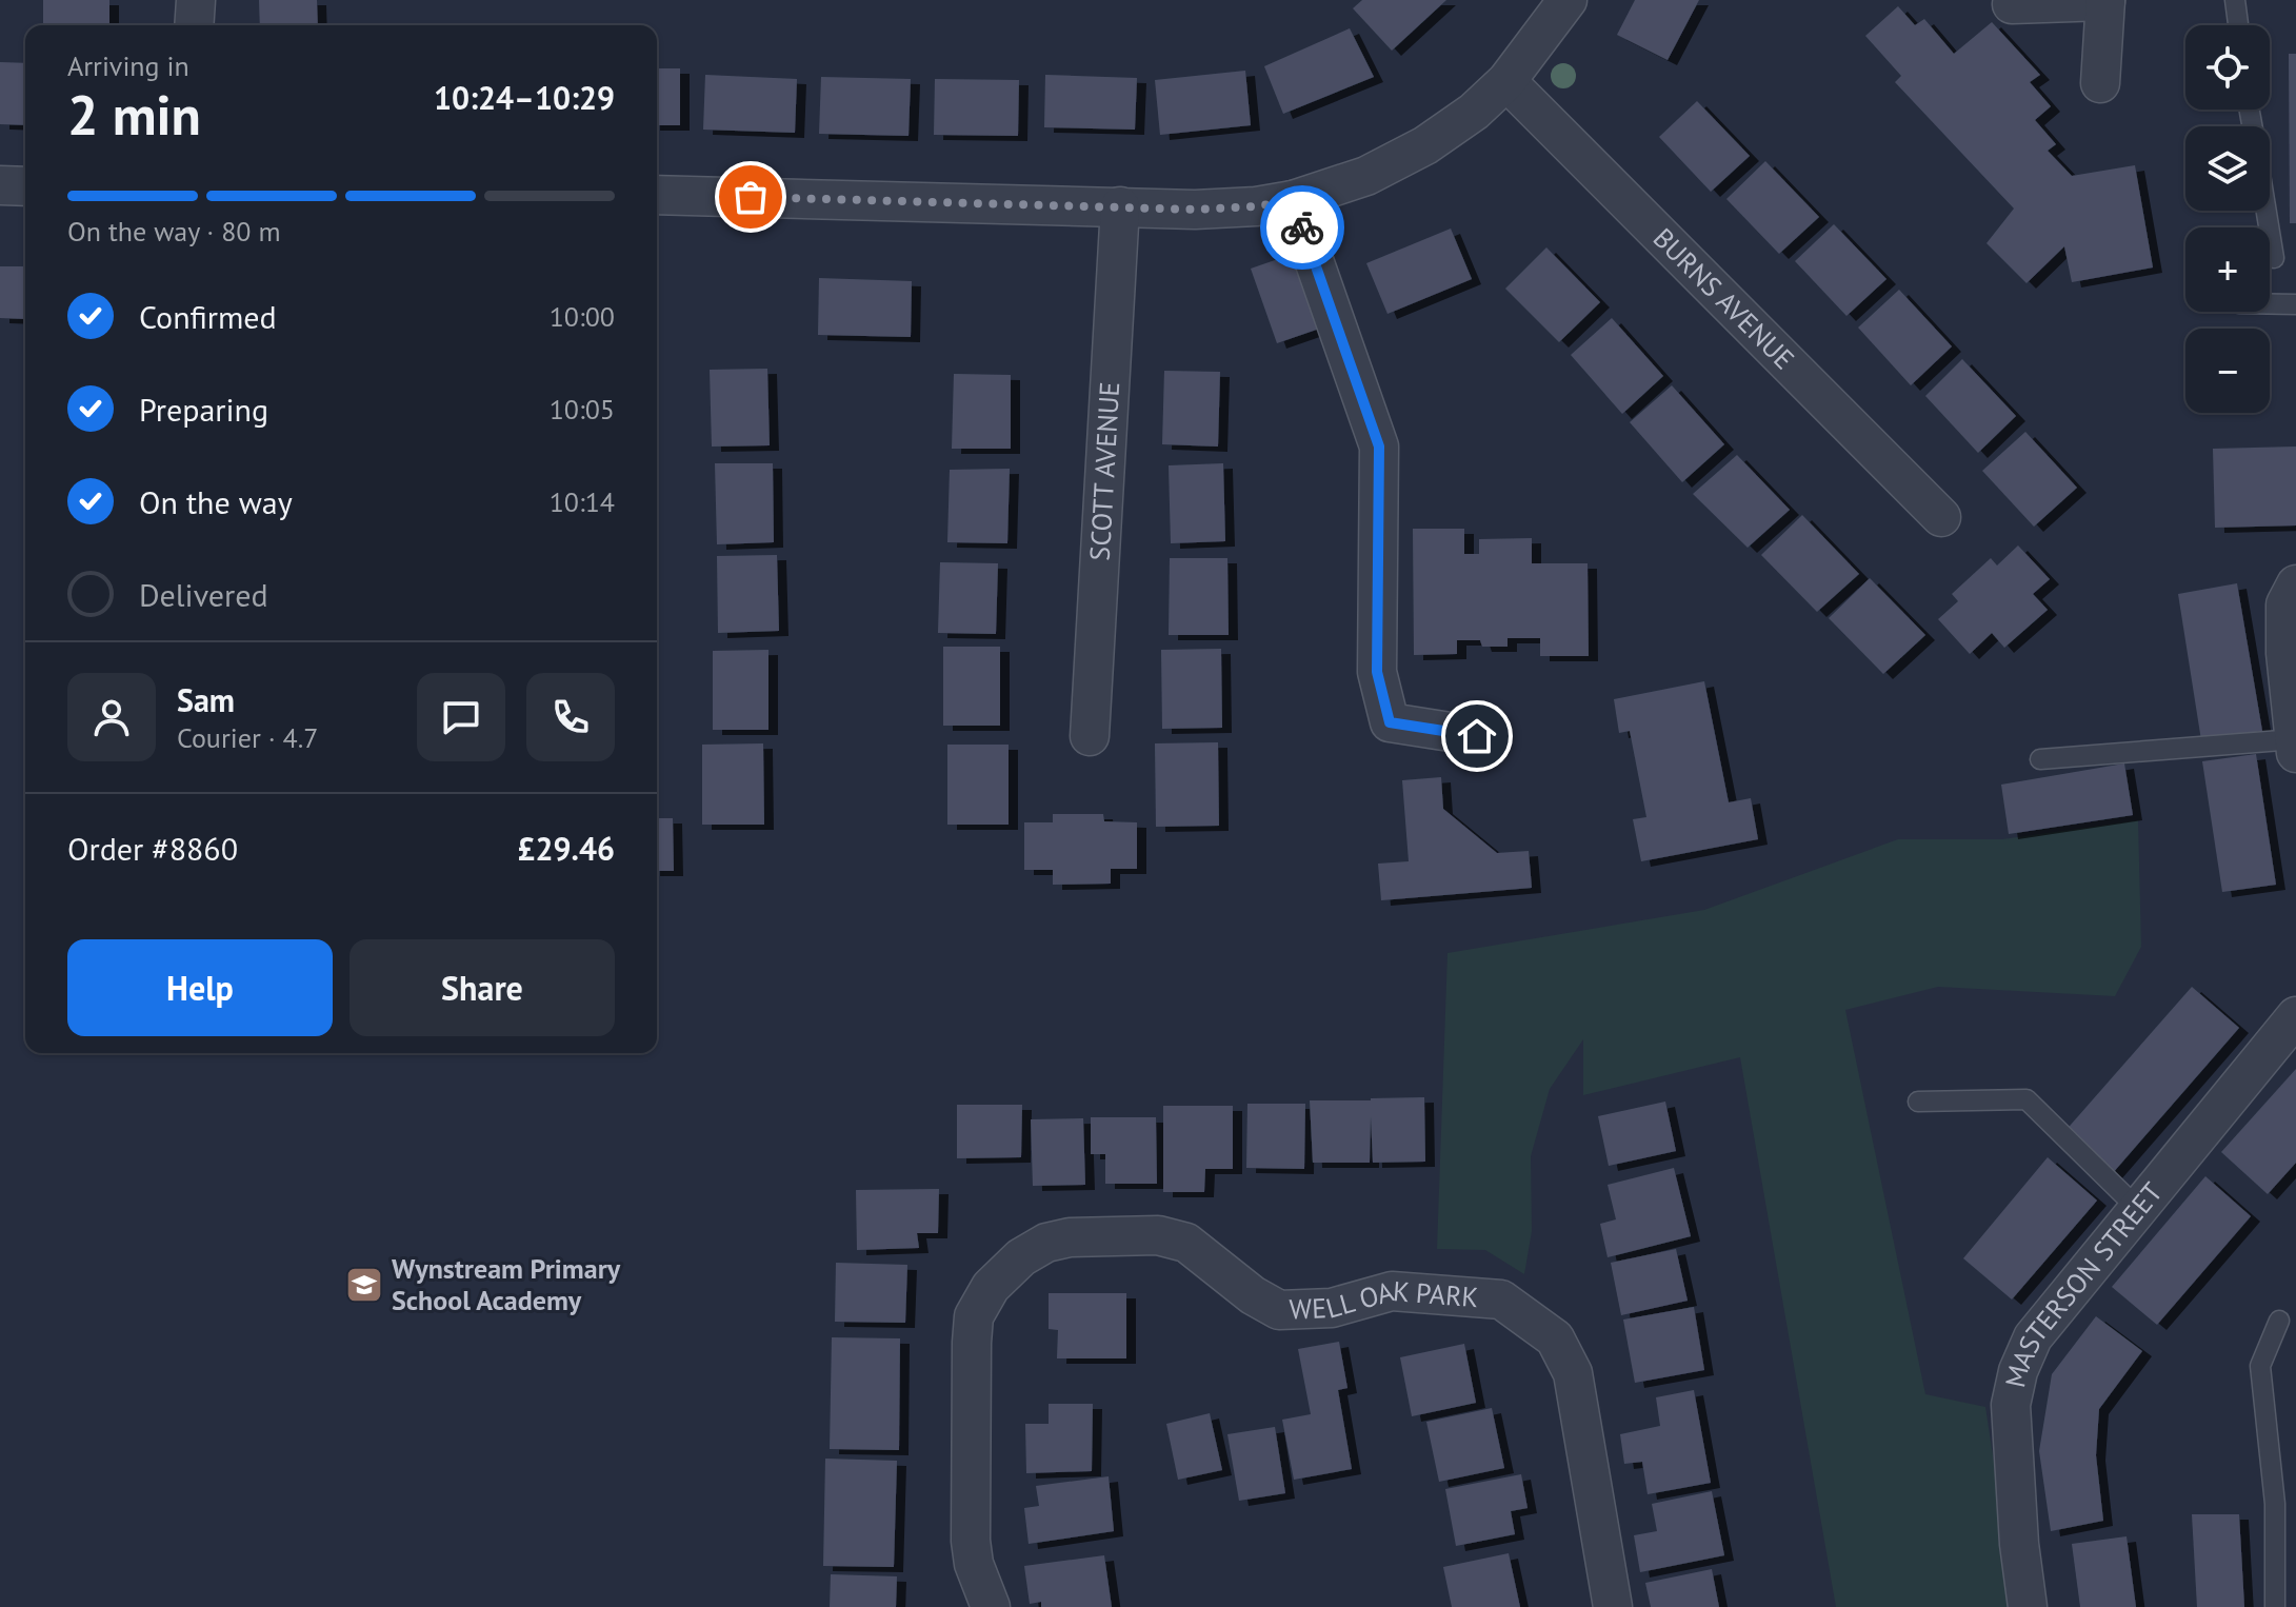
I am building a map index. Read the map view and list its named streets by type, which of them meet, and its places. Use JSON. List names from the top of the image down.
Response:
{
  "streets": {
    "street": [
      "BURNS AVENUE",
      "SCOTT AVENUE",
      "MASTERSON STREET",
      "WELL OAK PARK"
    ]
  },
  "places": {
    "school or university": ["Wynstream Primary School Academy"]
  },
  "page": {
    "map_buttons": ["+", "−"],
    "heading": ["2 min", "Arriving in", "10:24–10:29"],
    "panel": [
      "Sam",
      "Courier · 4.7",
      "Order #8860",
      "£29.46"
    ],
    "bar": "On the way · 80 m",
    "list": [
      ["Confirmed", "10:00"],
      ["Preparing", "10:05"],
      ["On the way", "10:14"],
      "Delivered"
    ],
    "buttons": ["Help", "Share"]
  }
}
